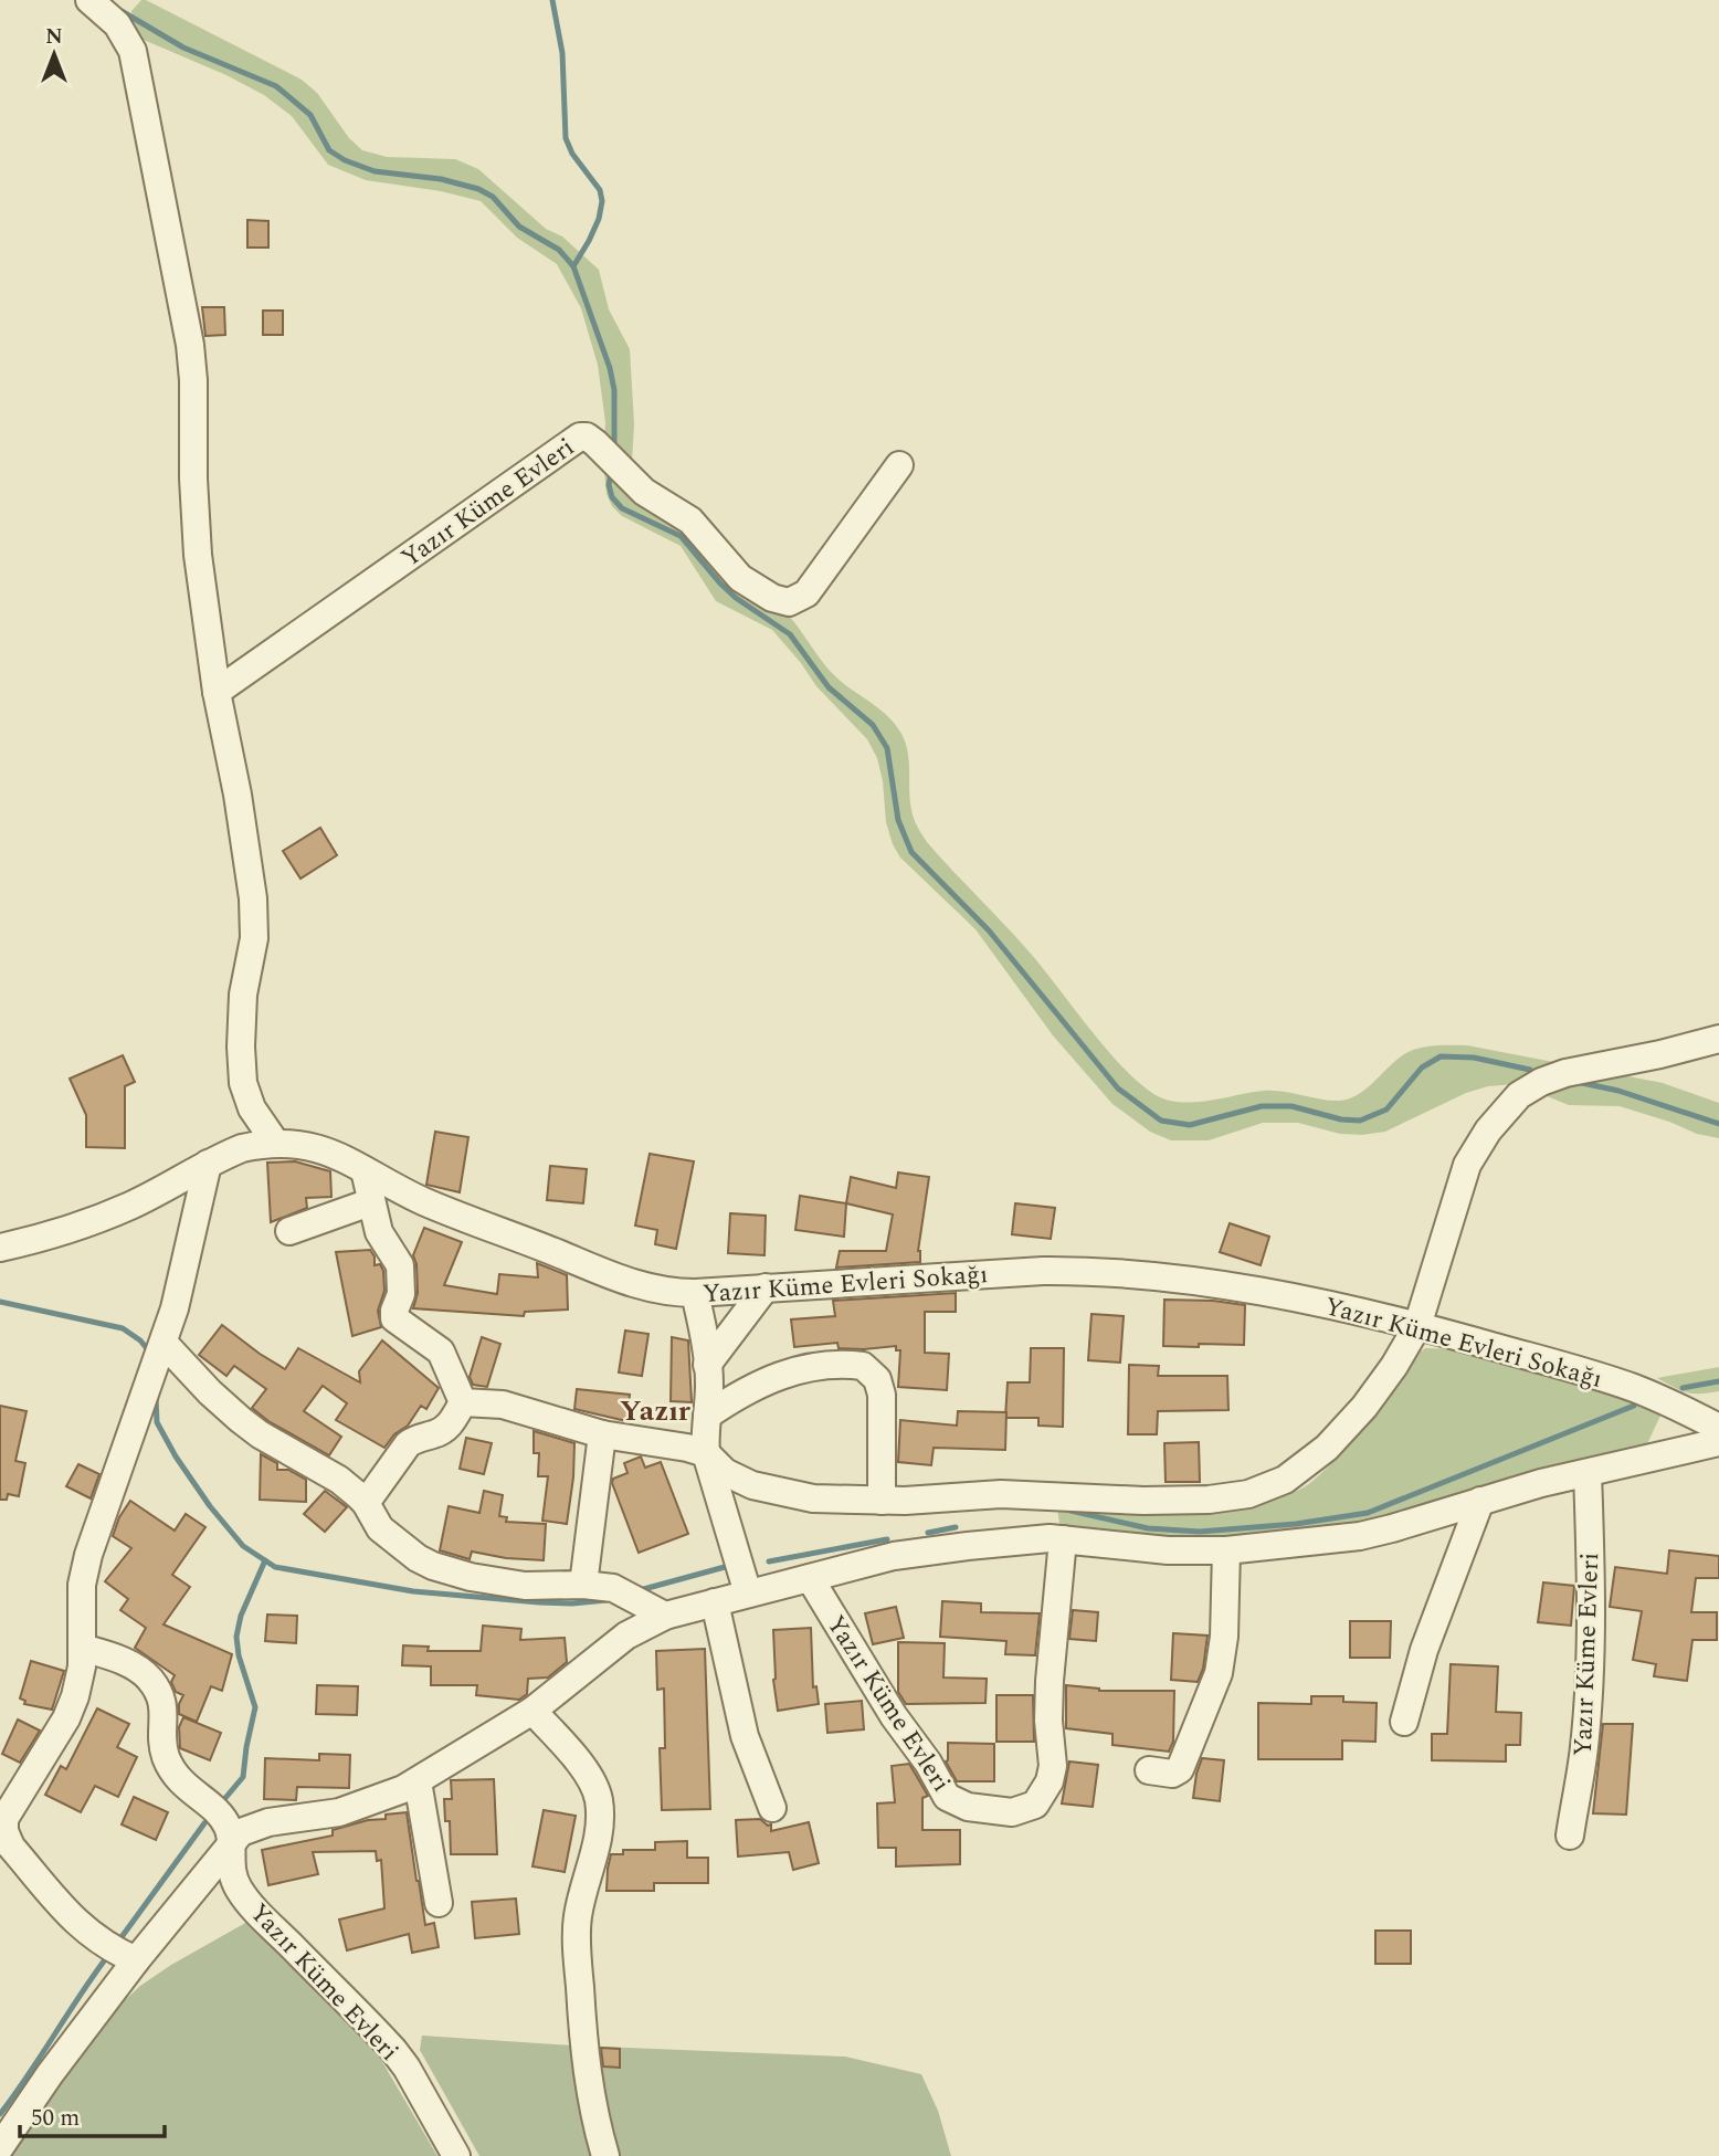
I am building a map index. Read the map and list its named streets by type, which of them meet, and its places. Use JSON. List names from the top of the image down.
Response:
{
  "streets": {
    "street": ["Yazır Küme Evleri", "Yazır Küme Evleri Sokağı"]
  },
  "districts": ["Yazır"],
  "scale_bar": "50 m",
  "north": "top"
}
